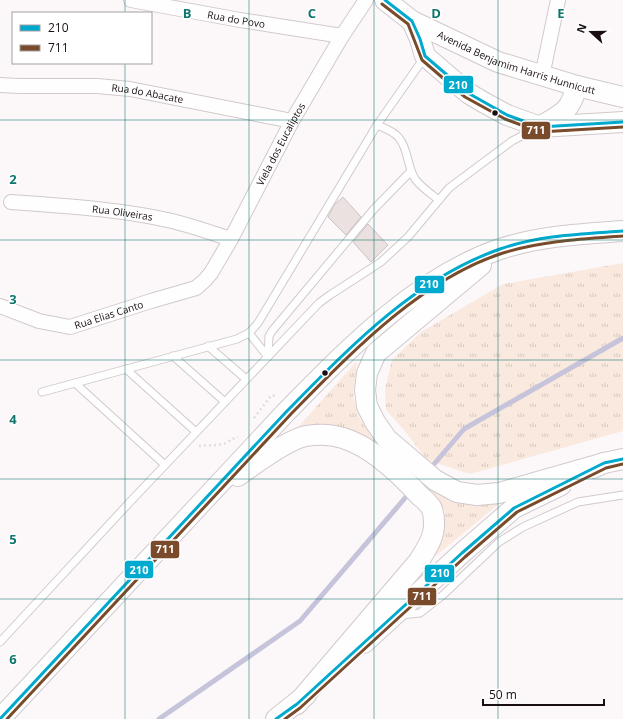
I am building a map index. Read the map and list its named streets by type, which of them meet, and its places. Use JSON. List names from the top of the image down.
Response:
{
  "streets": {
    "main road": ["Avenida Benjamim Harris Hunnicutt"],
    "street": [
      "Rua do Povo",
      "Rua do Abacate",
      "Viela dos Eucaliptos",
      "Rua Oliveiras",
      "Rua Elias Canto"
    ]
  },
  "crossings": [
    ["Rua do Povo", "Viela dos Eucaliptos"],
    ["Rua do Abacate", "Viela dos Eucaliptos"],
    ["Viela dos Eucaliptos", "Rua Oliveiras"],
    ["Viela dos Eucaliptos", "Rua Elias Canto"]
  ],
  "lines": ["transit line 210", "transit line 711"],
  "legend": ["210", "711"],
  "scale_bar": "50 m",
  "north": "left",
  "grid": {
    "columns": [
      "B",
      "C",
      "D",
      "E"
    ],
    "rows": [
      "2",
      "3",
      "4",
      "5",
      "6"
    ]
  }
}
